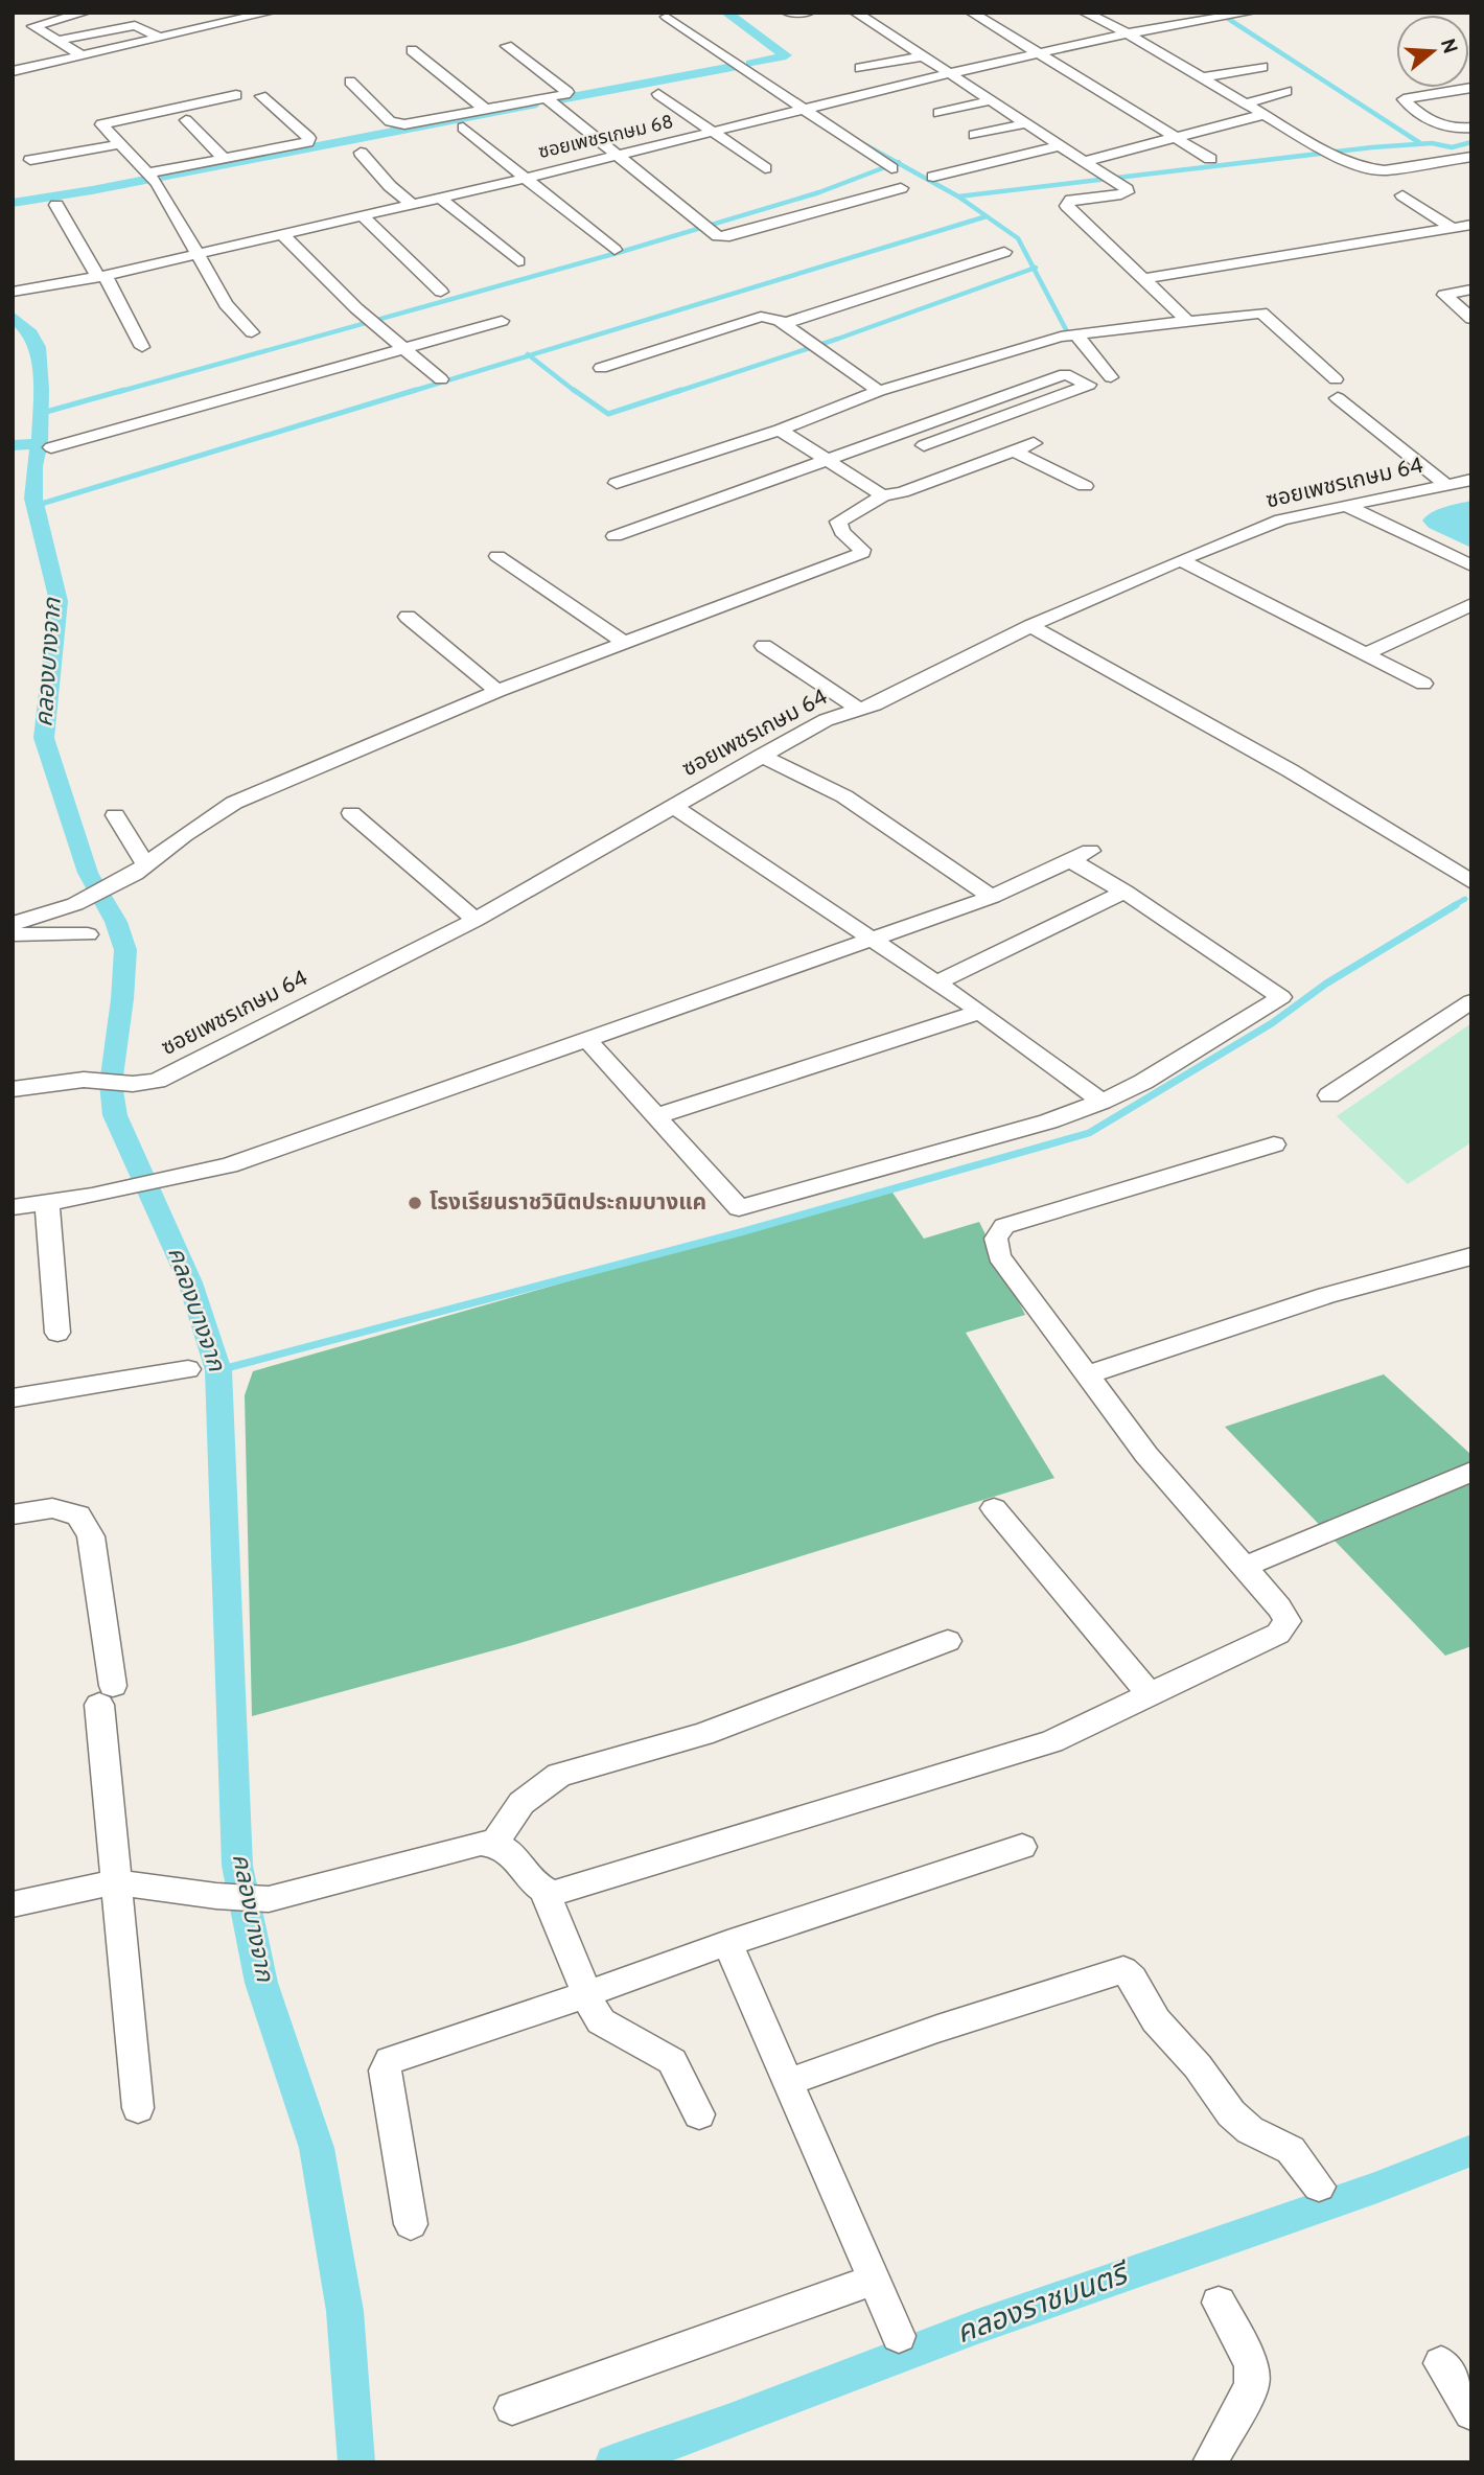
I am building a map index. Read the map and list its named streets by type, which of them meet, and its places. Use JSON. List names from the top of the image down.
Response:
{
  "streets": {
    "street": ["ซอยเพชรเกษม 68", "ซอยเพชรเกษม 64"]
  },
  "water": ["คลองบางจาก", "คลองราชมนตรี"],
  "places": ["โรงเรียนราชวินิตประถมบางแค"],
  "north": "right"
}
